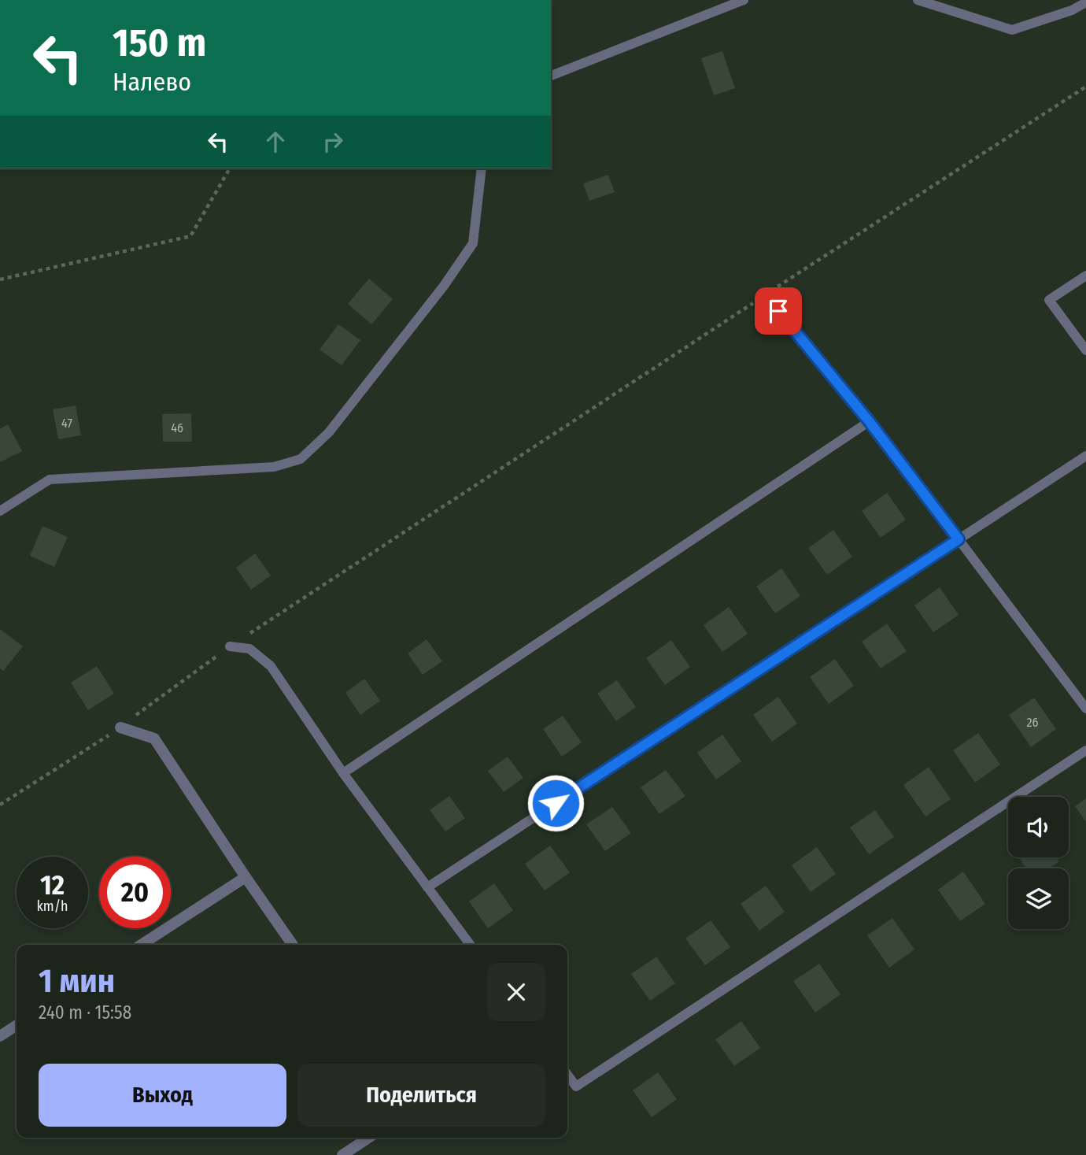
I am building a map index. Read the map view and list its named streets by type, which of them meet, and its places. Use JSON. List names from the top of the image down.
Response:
{
  "house_numbers": ["47", "46", "26"],
  "page": {
    "turn": ["150 m", "Налево"],
    "speed": "12 km/h",
    "limit": "20",
    "heading": ["1 мин", "240 m · 15:58"],
    "buttons": ["Выход", "Поделиться"]
  }
}
